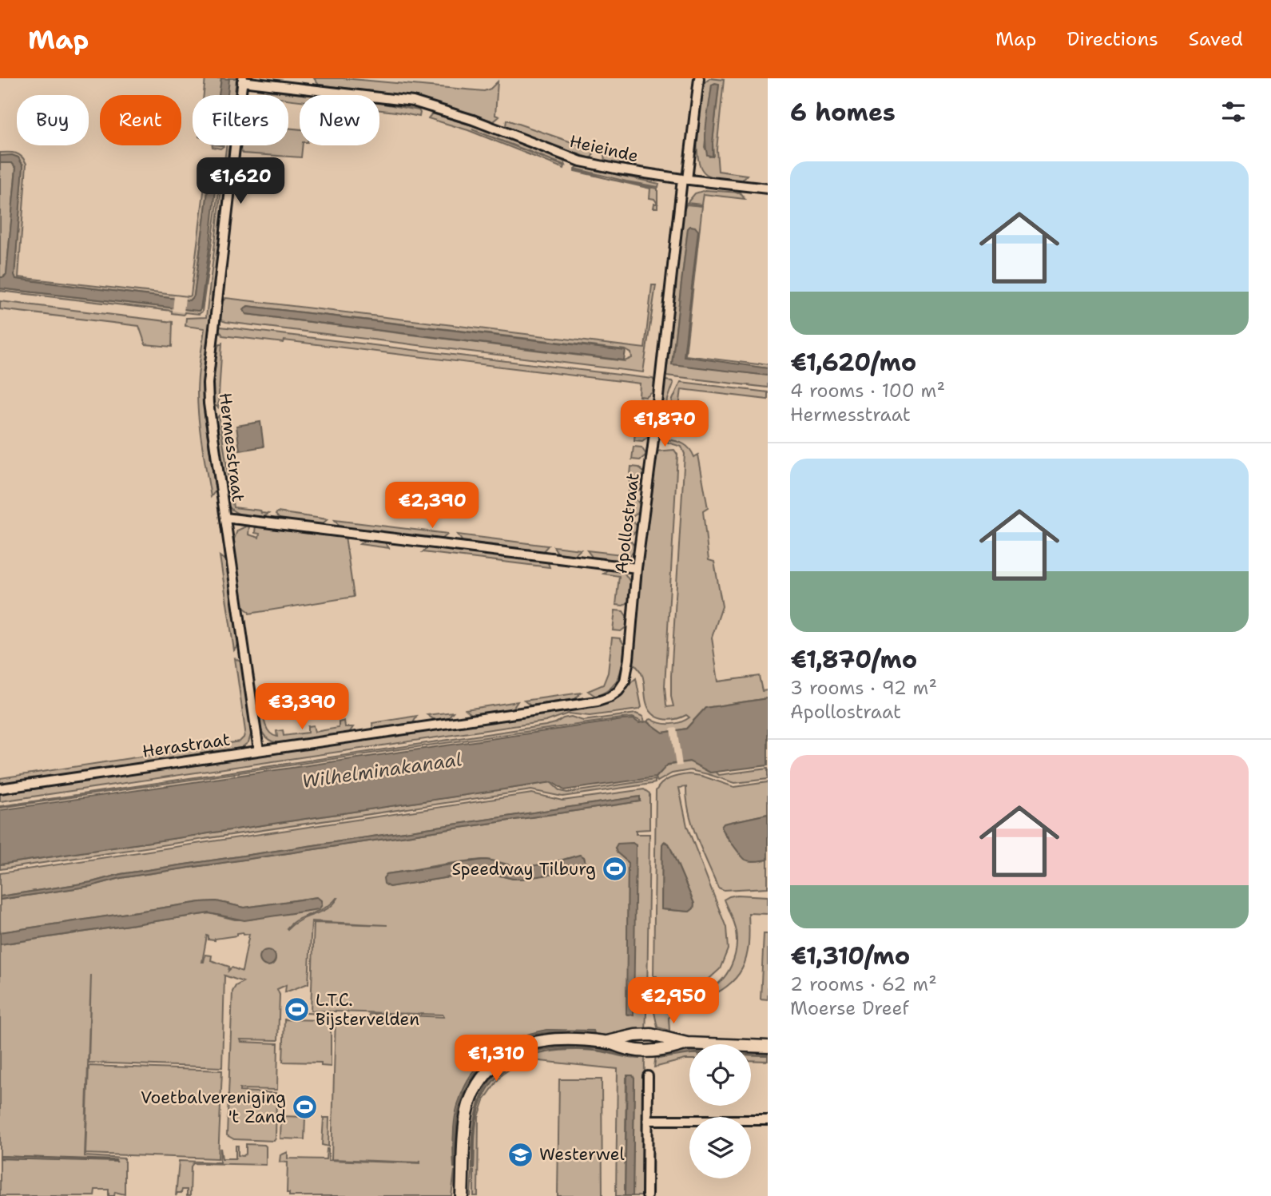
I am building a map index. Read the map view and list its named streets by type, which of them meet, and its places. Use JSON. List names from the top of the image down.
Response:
{
  "streets": {
    "street": [
      "Heieinde",
      "Hermesstraat",
      "Apollostraat",
      "Herastraat"
    ]
  },
  "crossings": [
    ["Heieinde", "Hermesstraat"],
    ["Heieinde", "Apollostraat"],
    ["Hermesstraat", "Herastraat"],
    ["Apollostraat", "Herastraat"]
  ],
  "water": ["Wilhelminakanaal"],
  "places": {
    "sports": ["Speedway Tilburg", "L.T.C. Bijstervelden", "Voetbalvereniging 't Zand"],
    "school or university": ["Westerwel"]
  },
  "page": {
    "header": "Map",
    "nav": ["Map", "Directions", "Saved"],
    "heading": "6 homes",
    "chip": [
      "Buy",
      "Rent",
      "Filters",
      "New"
    ],
    "list": [
      {
        "name": "€1,620/mo",
        "note": "4 rooms · 100 m² · Hermesstraat"
      },
      {
        "name": "€1,870/mo",
        "note": "3 rooms · 92 m² · Apollostraat"
      },
      {
        "name": "€1,310/mo",
        "note": "2 rooms · 62 m² · Moerse Dreef"
      }
    ],
    "price": [
      "€1,620",
      "€1,870",
      "€2,390",
      "€3,390",
      "€2,950",
      "€1,310"
    ]
  }
}
